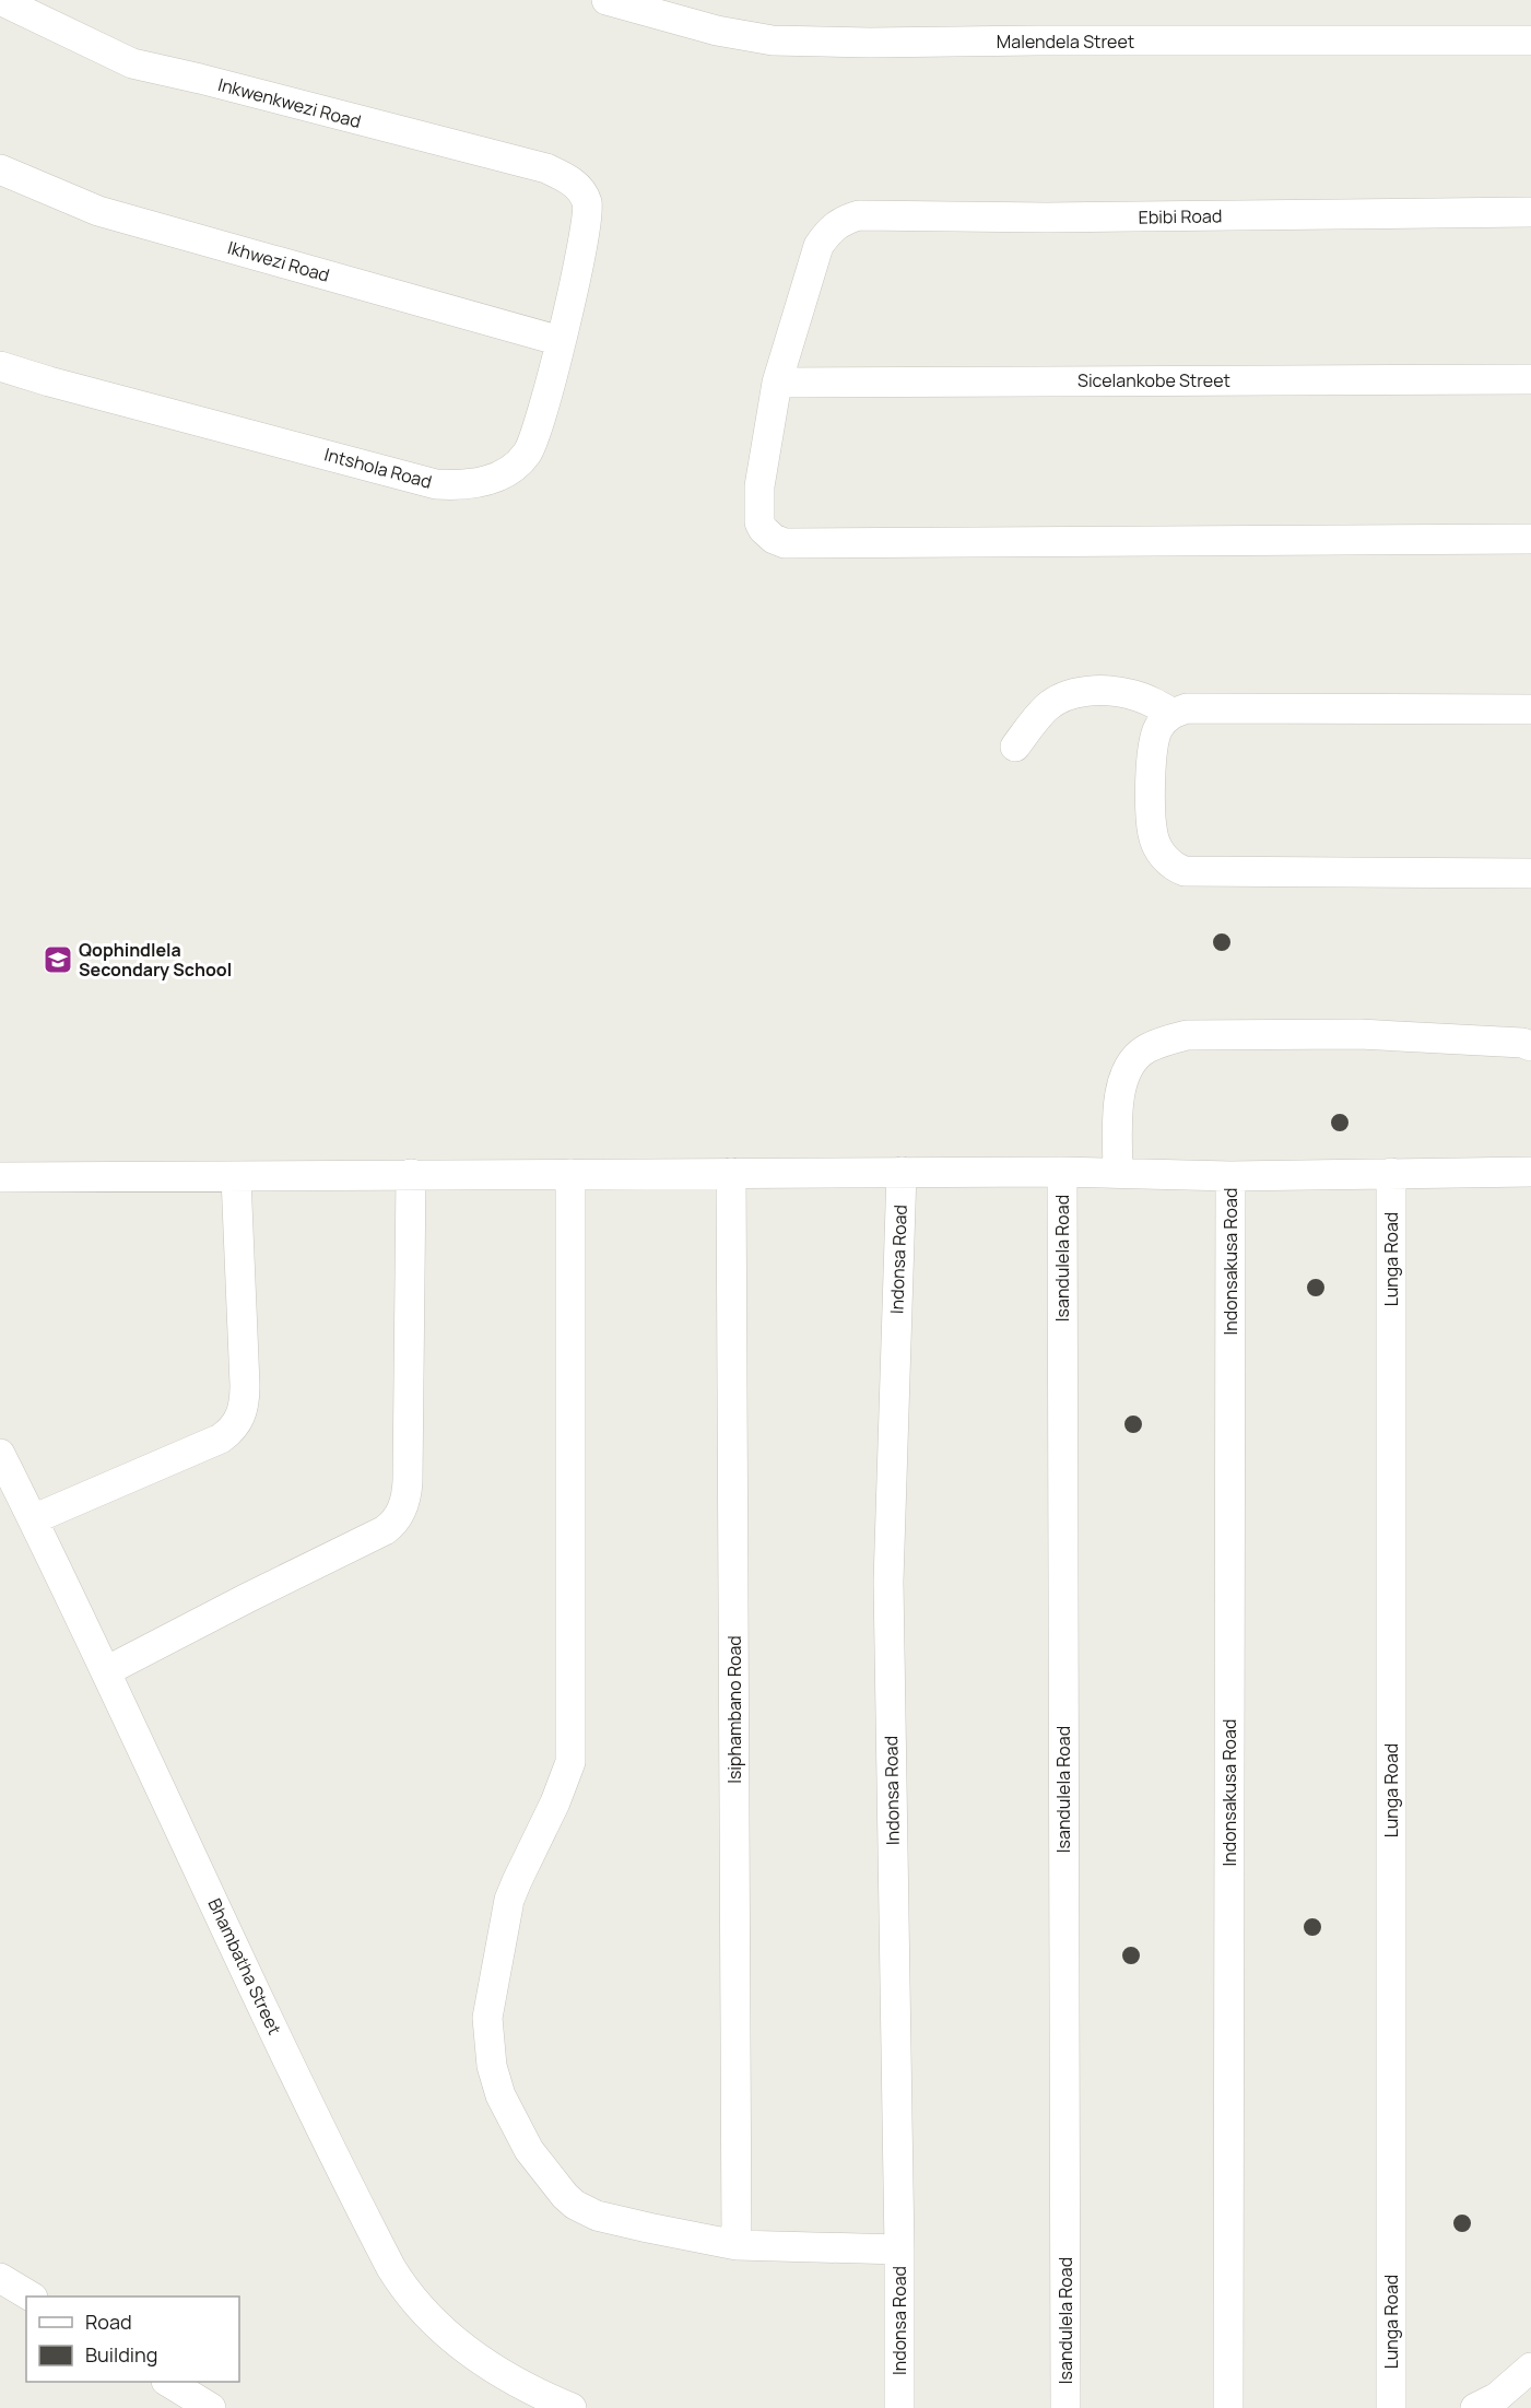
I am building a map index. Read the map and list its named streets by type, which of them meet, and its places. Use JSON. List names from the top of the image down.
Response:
{
  "streets": {
    "street": [
      "Malendela Street",
      "Inkwenkwezi Road",
      "Ebibi Road",
      "Ikhwezi Road",
      "Sicelankobe Street",
      "Intshola Road",
      "Isandulela Road",
      "Indonsa Road",
      "Lunga Road",
      "Indonsakusa Road",
      "Isiphambano Road",
      "Bhambatha Street"
    ]
  },
  "crossings": [
    ["Inkwenkwezi Road", "Intshola Road"],
    ["Ebibi Road", "Sicelankobe Street"],
    ["Ikhwezi Road", "Intshola Road"]
  ],
  "places": {
    "school or university": ["Qophindlela Secondary School"]
  },
  "legend": ["Road", "Building"]
}
